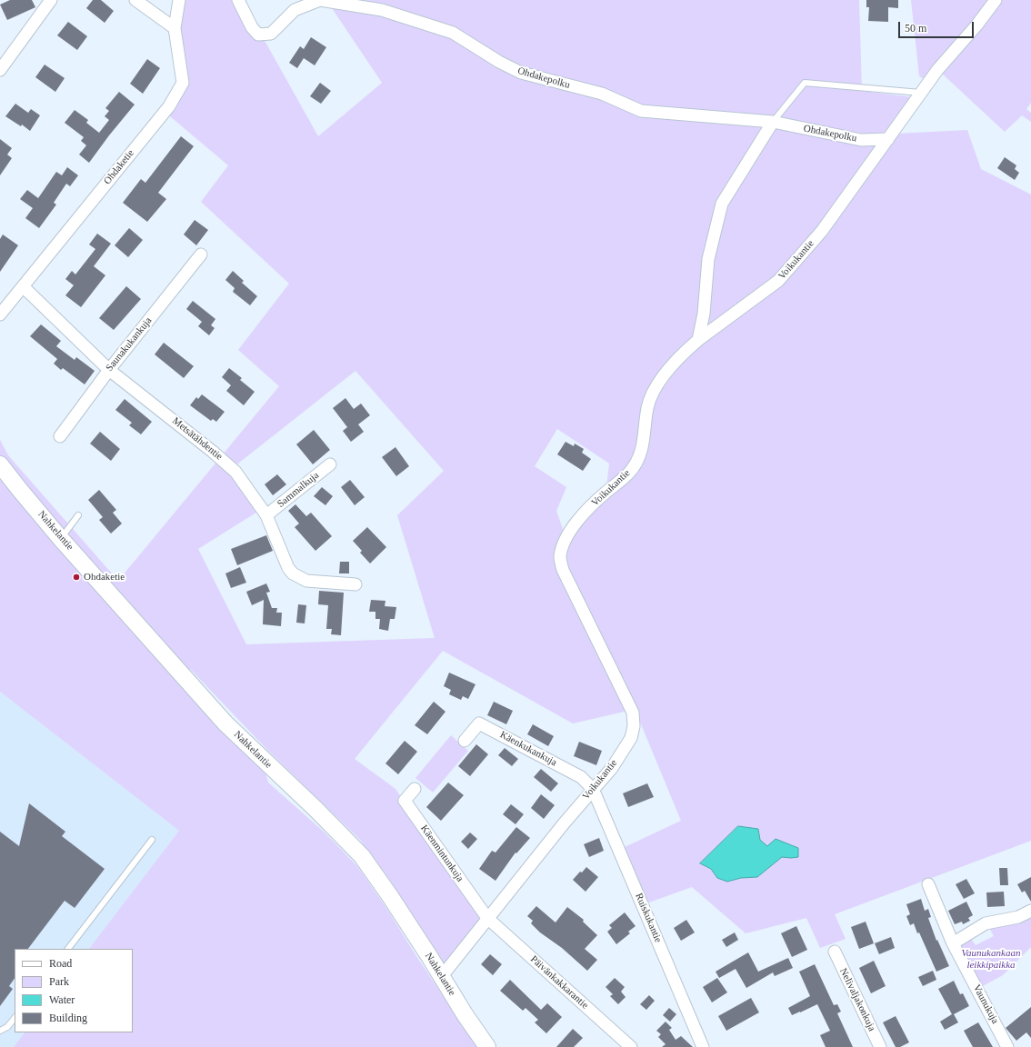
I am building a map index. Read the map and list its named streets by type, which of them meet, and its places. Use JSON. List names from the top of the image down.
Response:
{
  "streets": {
    "main road": ["Nahkelantie"],
    "street": [
      "Ohdakepolku",
      "Ohdaketie",
      "Voikukantie",
      "Saunakukankuja",
      "Metsätähdentie",
      "Sammalkuja",
      "Käenkukankuja",
      "Käenmintunkuja",
      "Ruiskukantie",
      "Päivänkakkarantie",
      "Nelivaljakonkuja",
      "Vaunukuja"
    ]
  },
  "crossings": [
    ["Ohdakepolku", "Voikukantie"],
    ["Ohdaketie", "Metsätähdentie"],
    ["Voikukantie", "Nahkelantie"],
    ["Voikukantie", "Käenkukankuja"],
    ["Voikukantie", "Käenmintunkuja"],
    ["Voikukantie", "Ruiskukantie"],
    ["Voikukantie", "Päivänkakkarantie"],
    ["Saunakukankuja", "Metsätähdentie"],
    ["Metsätähdentie", "Sammalkuja"],
    ["Käenkukankuja", "Ruiskukantie"],
    ["Käenmintunkuja", "Päivänkakkarantie"]
  ],
  "parks": ["Vaunukankaan leikkipaikka"],
  "places": ["Ohdaketie"],
  "legend": [
    "Road",
    "Park",
    "Water",
    "Building"
  ],
  "scale_bar": "50 m"
}
